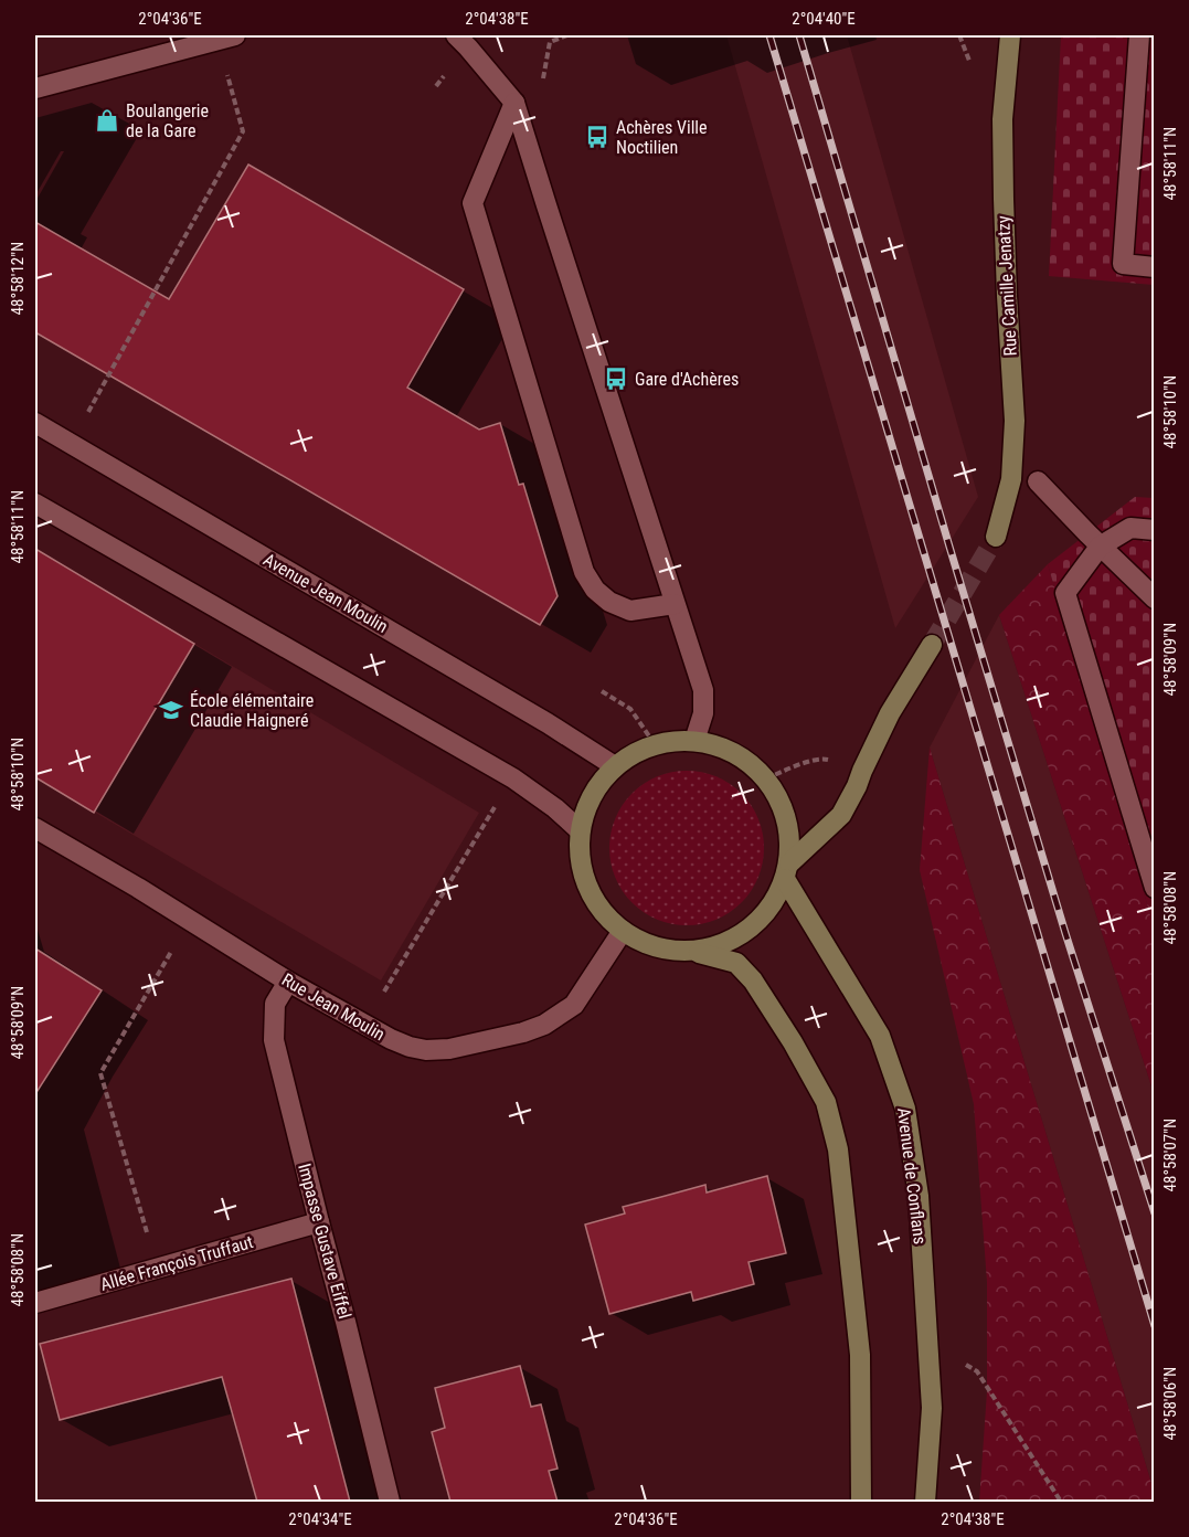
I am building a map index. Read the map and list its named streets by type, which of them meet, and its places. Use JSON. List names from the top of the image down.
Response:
{
  "streets": {
    "street": [
      "Rue Camille Jenatzy",
      "Avenue Jean Moulin",
      "Rue Jean Moulin",
      "Avenue de Conflans",
      "Impasse Gustave Eiffel",
      "Allée François Truffaut"
    ]
  },
  "crossings": [
    ["Avenue Jean Moulin", "Rue Jean Moulin"],
    ["Avenue Jean Moulin", "Avenue de Conflans"],
    ["Rue Jean Moulin", "Avenue de Conflans"],
    ["Rue Jean Moulin", "Impasse Gustave Eiffel"],
    ["Impasse Gustave Eiffel", "Allée François Truffaut"]
  ],
  "places": {
    "shop": ["Boulangerie de la Gare"],
    "bus stop": ["Achères Ville Noctilien", "Gare d'Achères"],
    "school or university": ["École élémentaire Claudie Haigneré"]
  },
  "coordinates": [
    "2°04'36\"E",
    "2°04'38\"E",
    "2°04'40\"E",
    "48°58'11\"N",
    "48°58'12\"N",
    "48°58'10\"N",
    "48°58'09\"N",
    "48°58'08\"N",
    "48°58'07\"N",
    "48°58'06\"N",
    "2°04'34\"E"
  ]
}
